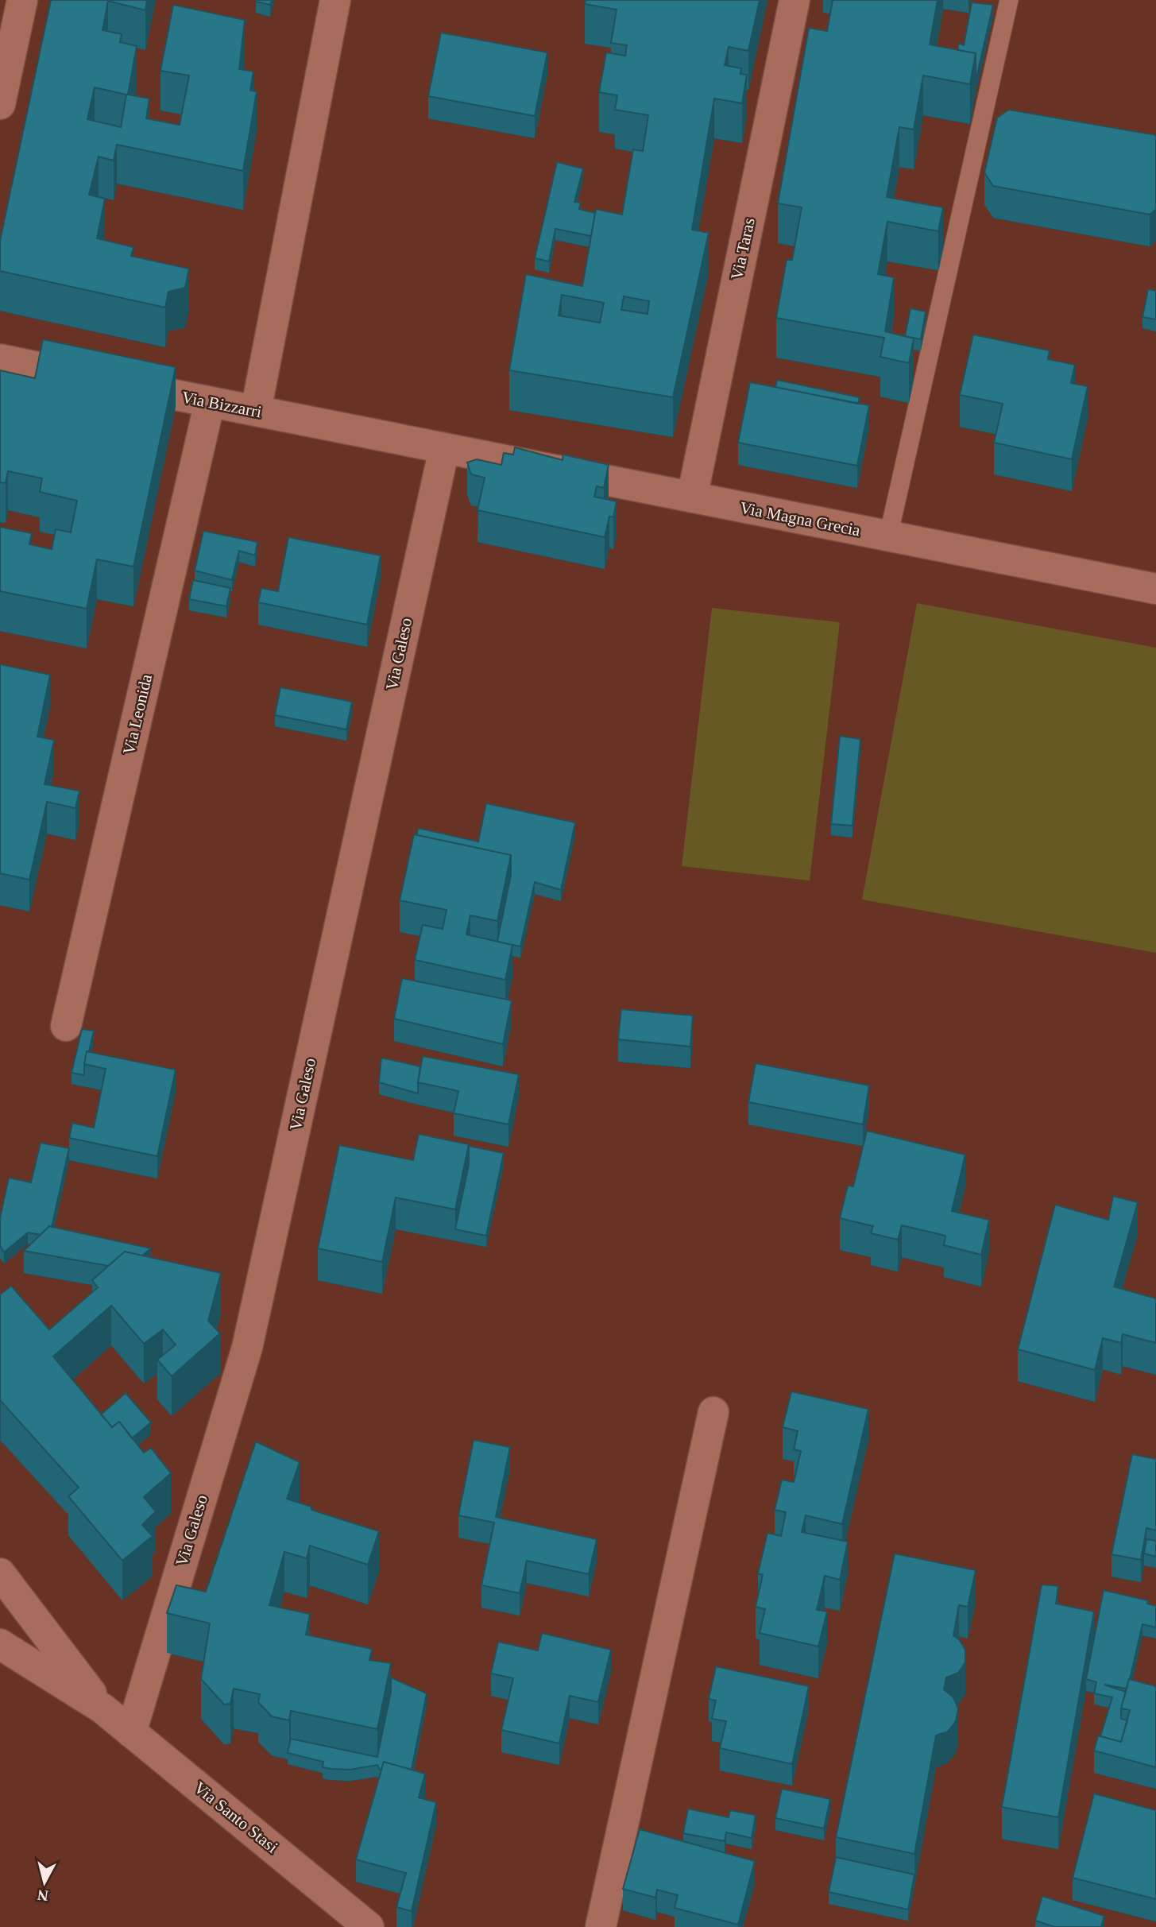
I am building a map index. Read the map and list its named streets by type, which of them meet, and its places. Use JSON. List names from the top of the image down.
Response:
{
  "streets": {
    "street": [
      "Via Taras",
      "Via Bizzarri",
      "Via Magna Grecia",
      "Via Galeso",
      "Via Leonida",
      "Via Santo Stasi"
    ]
  },
  "crossings": [
    ["Via Taras", "Via Magna Grecia"],
    ["Via Bizzarri", "Via Magna Grecia"],
    ["Via Bizzarri", "Via Galeso"],
    ["Via Bizzarri", "Via Leonida"],
    ["Via Magna Grecia", "Via Galeso"],
    ["Via Galeso", "Via Santo Stasi"]
  ],
  "north": "bottom"
}
